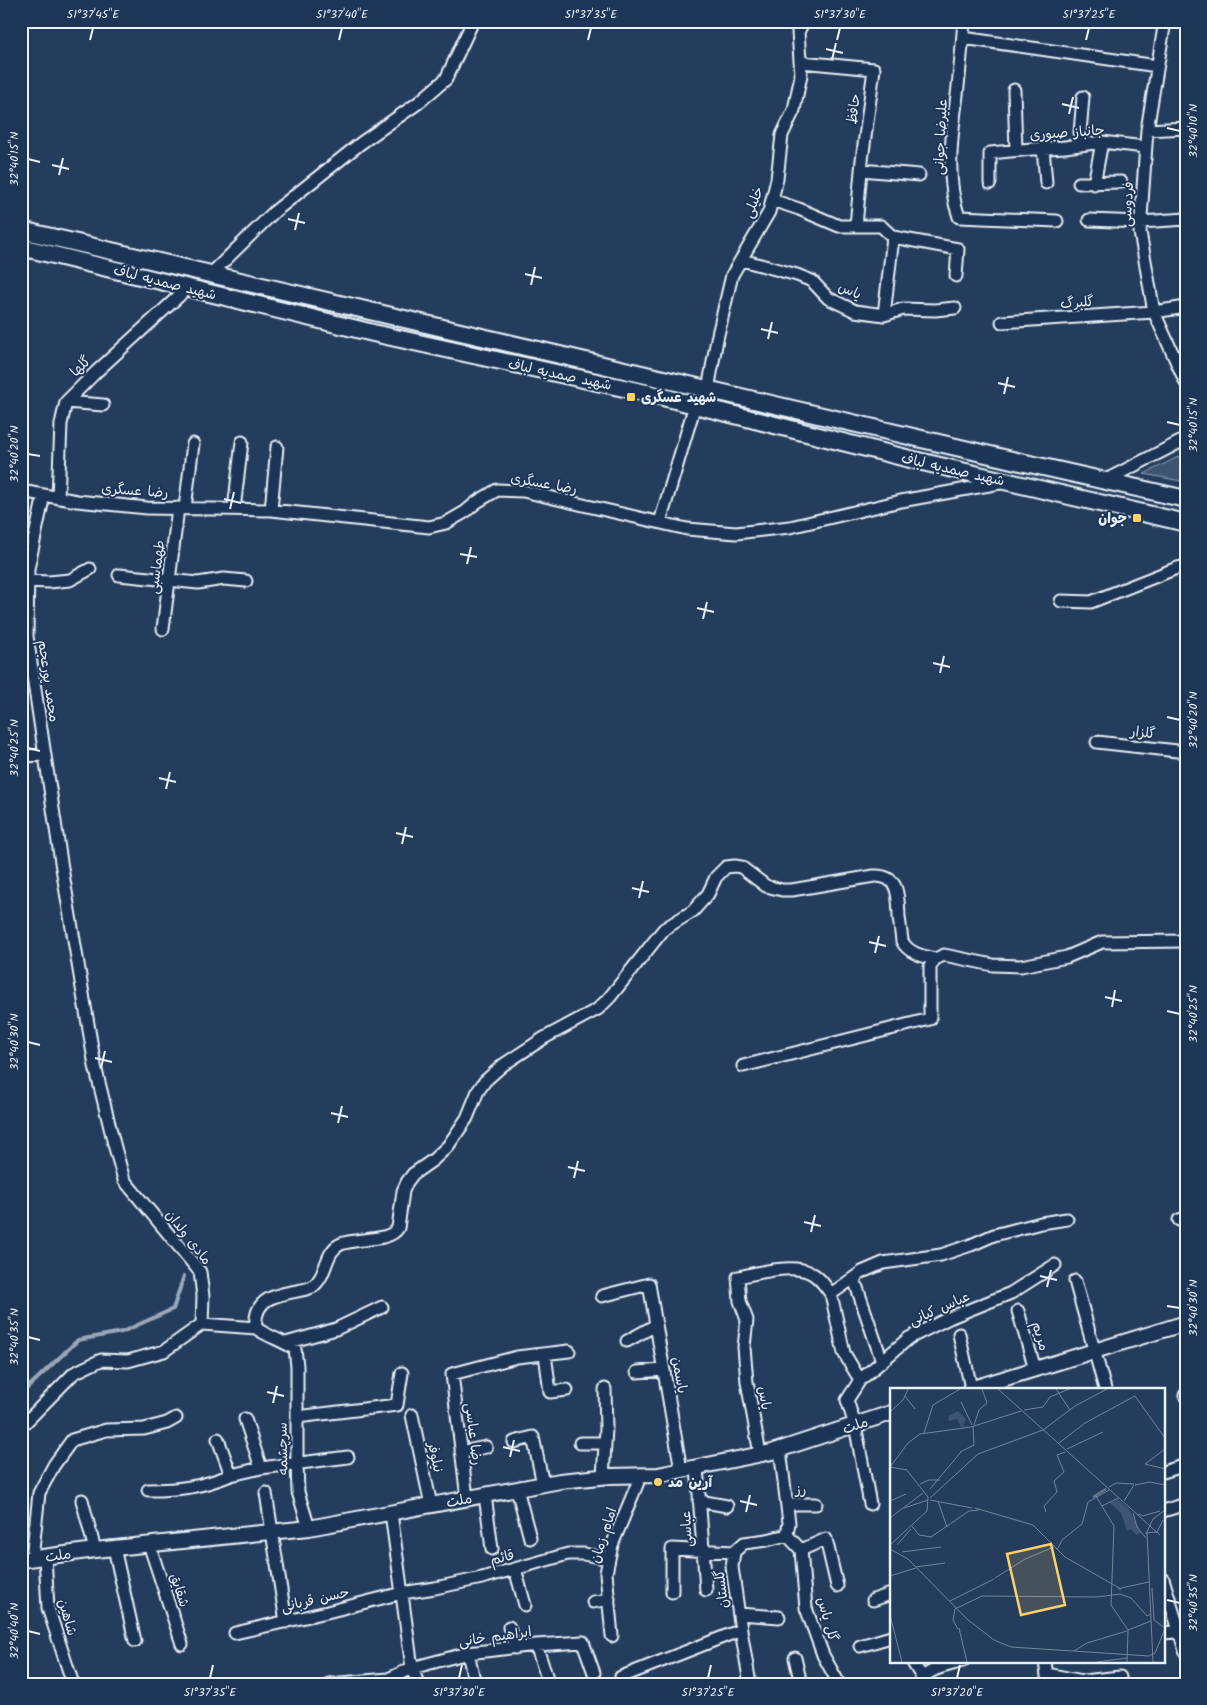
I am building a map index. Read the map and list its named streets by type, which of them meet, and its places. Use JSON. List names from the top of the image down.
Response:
{
  "streets": {
    "main road": ["شهید صمدیه لباف"],
    "street": [
      "حافظ",
      "جانباز صبوری",
      "علیرضا جوانی",
      "خلیلی",
      "فردوسی",
      "یاس",
      "گلبرگ",
      "گلها",
      "رضا عسگری",
      "طهماسبی",
      "محمد پورعجم",
      "گلزار",
      "مادی ولدان",
      "عباس کیانی",
      "مریم",
      "یاسمن",
      "ملت",
      "رضا عباسی",
      "سرچشمه",
      "نیلوفر",
      "رز",
      "عباسی",
      "امام زمان",
      "قائم",
      "گلستان",
      "شقایق",
      "حسن قربانی",
      "شاهین",
      "گل یاس",
      "ابراهیم خانی"
    ]
  },
  "crossings": [
    ["حافظ", "خلیلی"],
    ["جانباز صبوری", "فردوسی"],
    ["خلیلی", "شهید صمدیه لباف"],
    ["خلیلی", "یاس"],
    ["فردوسی", "گلبرگ"],
    ["شهید صمدیه لباف", "گلها"],
    ["شهید صمدیه لباف", "رضا عسگری"],
    ["یاس", "ملت"],
    ["رضا عسگری", "طهماسبی"],
    ["رضا عسگری", "محمد پورعجم"],
    ["محمد پورعجم", "مادی ولدان"],
    ["عباس کیانی", "ملت"],
    ["یاسمن", "ملت"],
    ["ملت", "رضا عباسی"],
    ["ملت", "سرچشمه"],
    ["ملت", "نیلوفر"],
    ["ملت", "عباسی"],
    ["ملت", "امام زمان"],
    ["ملت", "شقایق"],
    ["ملت", "شاهین"],
    ["امام زمان", "قائم"],
    ["قائم", "حسن قربانی"]
  ],
  "places": {
    "transit": ["شهید عسگری", "جوان"],
    "other": ["آرین مد"]
  },
  "coordinates": [
    "51°37'45\"E",
    "51°37'40\"E",
    "51°37'35\"E",
    "51°37'30\"E",
    "51°37'25\"E",
    "32°40'10\"N",
    "32°40'15\"N",
    "32°40'20\"N",
    "32°40'25\"N",
    "32°40'30\"N",
    "32°40'35\"N",
    "32°40'40\"N",
    "51°37'20\"E"
  ]
}
